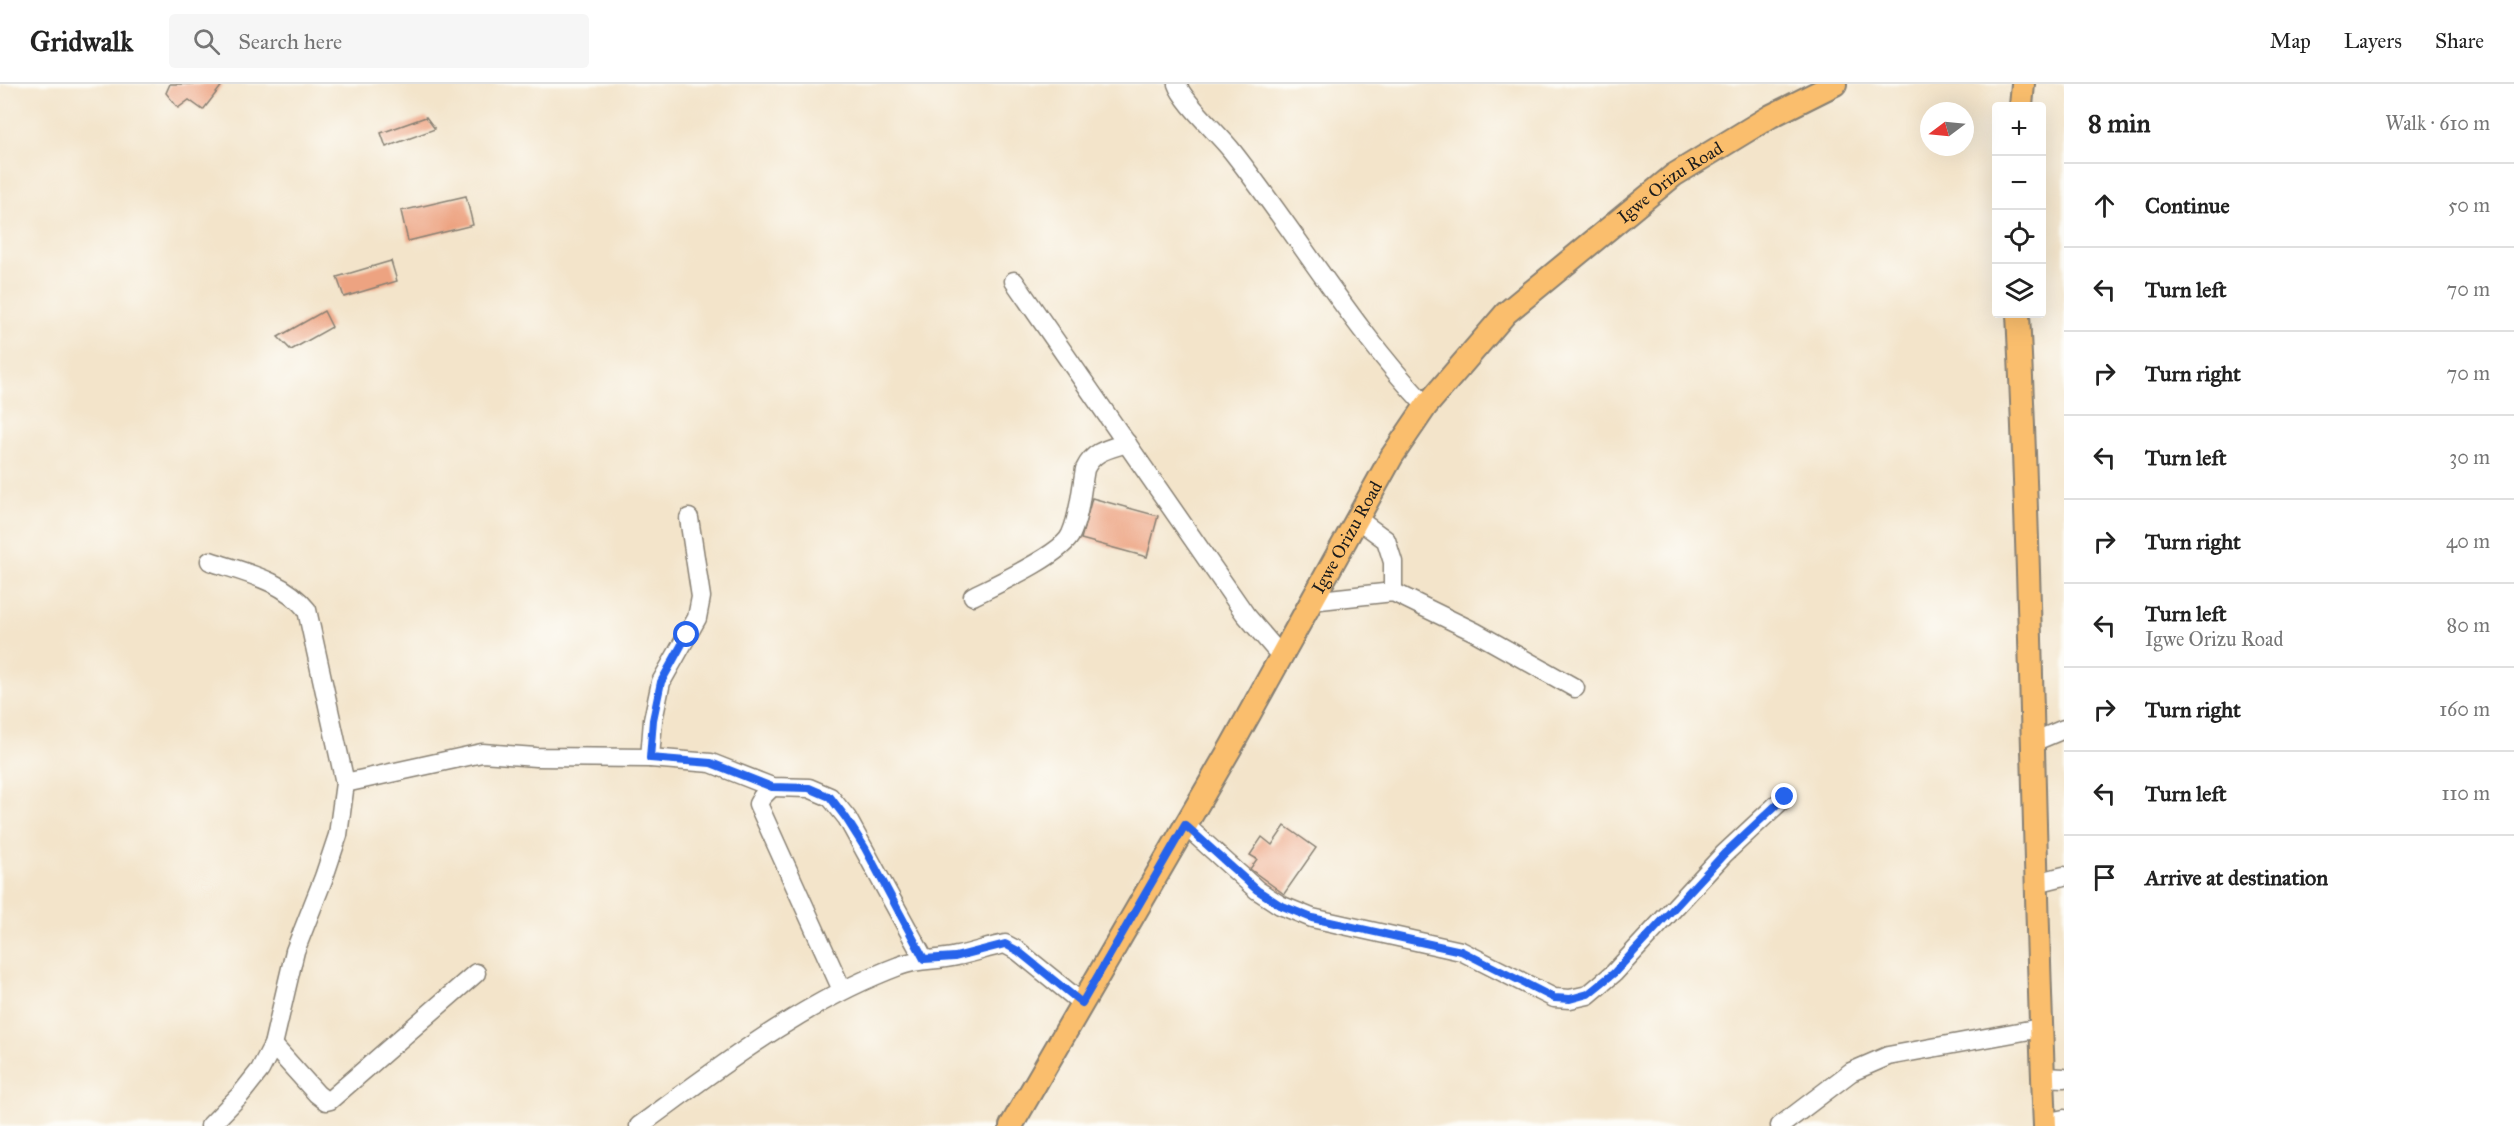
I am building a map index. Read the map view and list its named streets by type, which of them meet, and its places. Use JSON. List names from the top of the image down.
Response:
{
  "streets": {
    "main road": ["Igwe Orizu Road"]
  },
  "north": "left",
  "page": {
    "header": "Gridwalk",
    "search": "Search here",
    "nav": ["Map", "Layers", "Share"],
    "heading": ["8 min", "Walk · 610 m"],
    "map_buttons": ["+", "−"],
    "list": [
      ["Continue", "50 m"],
      ["Turn left", "70 m"],
      ["Turn right", "70 m"],
      ["Turn left", "30 m"],
      ["Turn right", "40 m"],
      ["Turn left", "Igwe Orizu Road", "80 m"],
      ["Turn right", "160 m"],
      ["Turn left", "110 m"],
      "Arrive at destination"
    ]
  }
}
